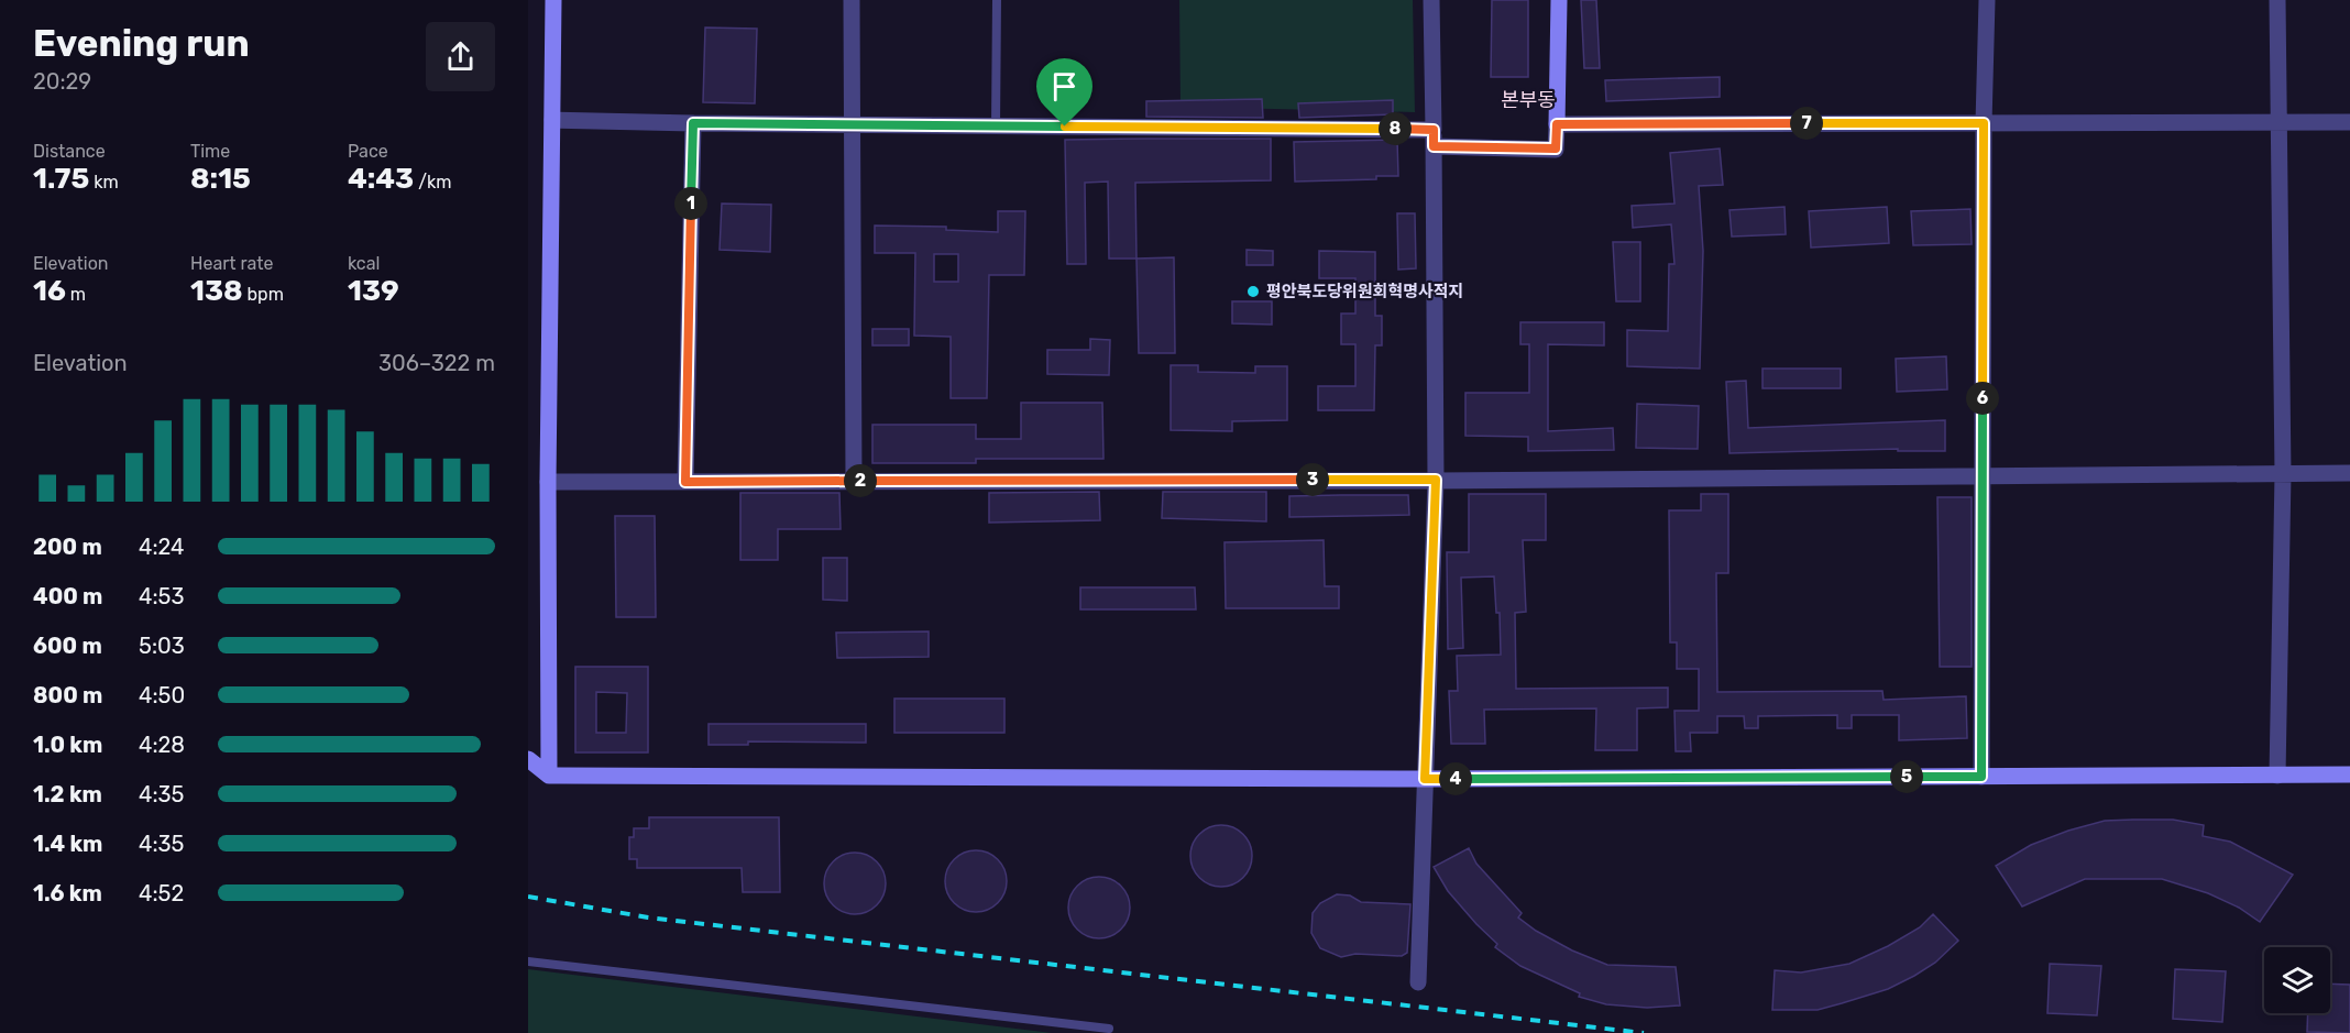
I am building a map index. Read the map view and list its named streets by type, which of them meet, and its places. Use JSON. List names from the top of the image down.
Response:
{
  "districts": ["본부동"],
  "places": ["평안북도당위원회혁명사적지"],
  "page": {
    "heading": ["Evening run", "20:29"],
    "pins": [
      "7",
      "8",
      "1",
      "6",
      "3",
      "2",
      "5",
      "4"
    ],
    "stats": [
      ["Distance", "1.75 km"],
      ["Time", "8:15"],
      ["Pace", "4:43 /km"],
      ["Elevation", "16 m"],
      ["Heart rate", "138 bpm"],
      ["kcal", "139"]
    ],
    "chart": ["Elevation", "306–322 m"],
    "list": [
      {
        "name": "200 m",
        "note": "4:24"
      },
      {
        "name": "400 m",
        "note": "4:53"
      },
      {
        "name": "600 m",
        "note": "5:03"
      },
      {
        "name": "800 m",
        "note": "4:50"
      },
      {
        "name": "1.0 km",
        "note": "4:28"
      },
      {
        "name": "1.2 km",
        "note": "4:35"
      },
      {
        "name": "1.4 km",
        "note": "4:35"
      },
      {
        "name": "1.6 km",
        "note": "4:52"
      }
    ]
  }
}
